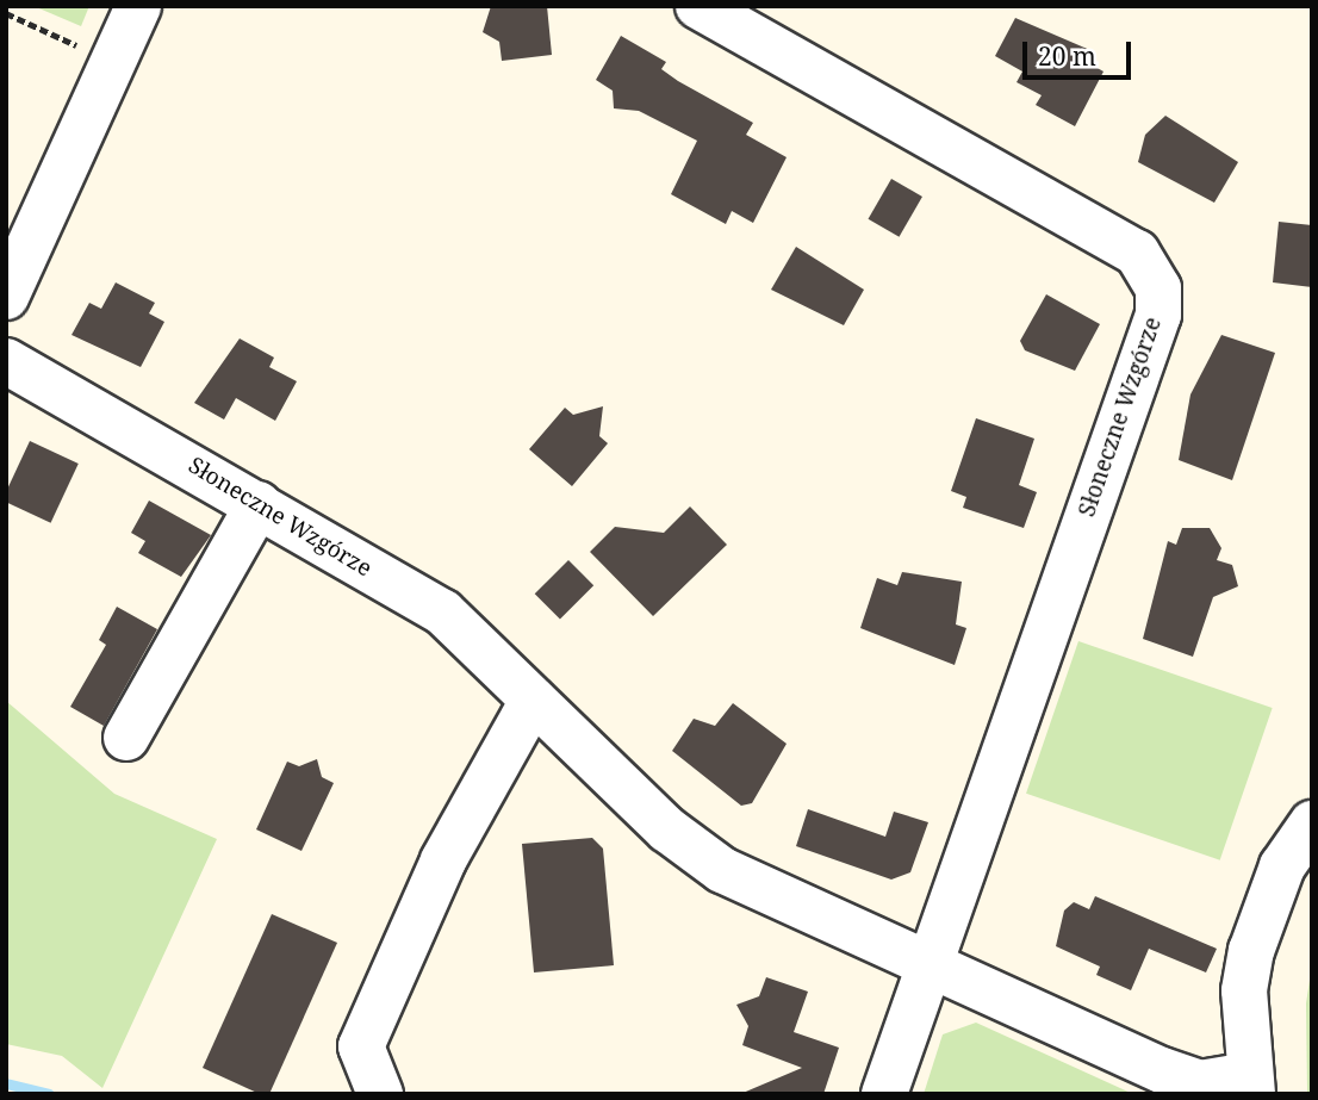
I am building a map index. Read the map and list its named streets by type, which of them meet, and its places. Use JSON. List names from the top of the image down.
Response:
{
  "streets": {
    "street": ["Słoneczne Wzgórze"]
  },
  "scale_bar": "20 m"
}
